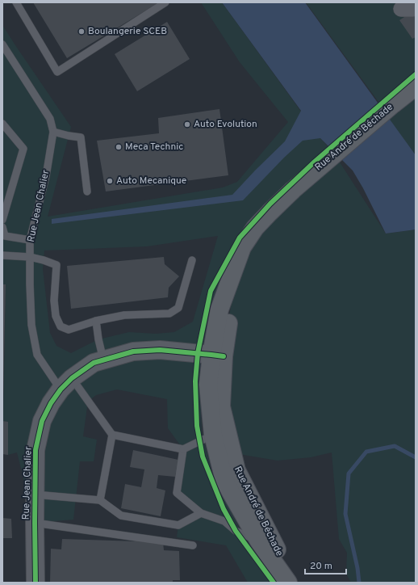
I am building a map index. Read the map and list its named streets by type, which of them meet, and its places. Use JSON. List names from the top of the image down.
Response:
{
  "streets": {
    "main road": ["Rue André de Béchade"],
    "street": ["Rue Jean Chalier"]
  },
  "places": [
    "Boulangerie SCEB",
    "Auto Evolution",
    "Meca Technic",
    "Auto Mecanique"
  ],
  "scale_bar": "20 m"
}
